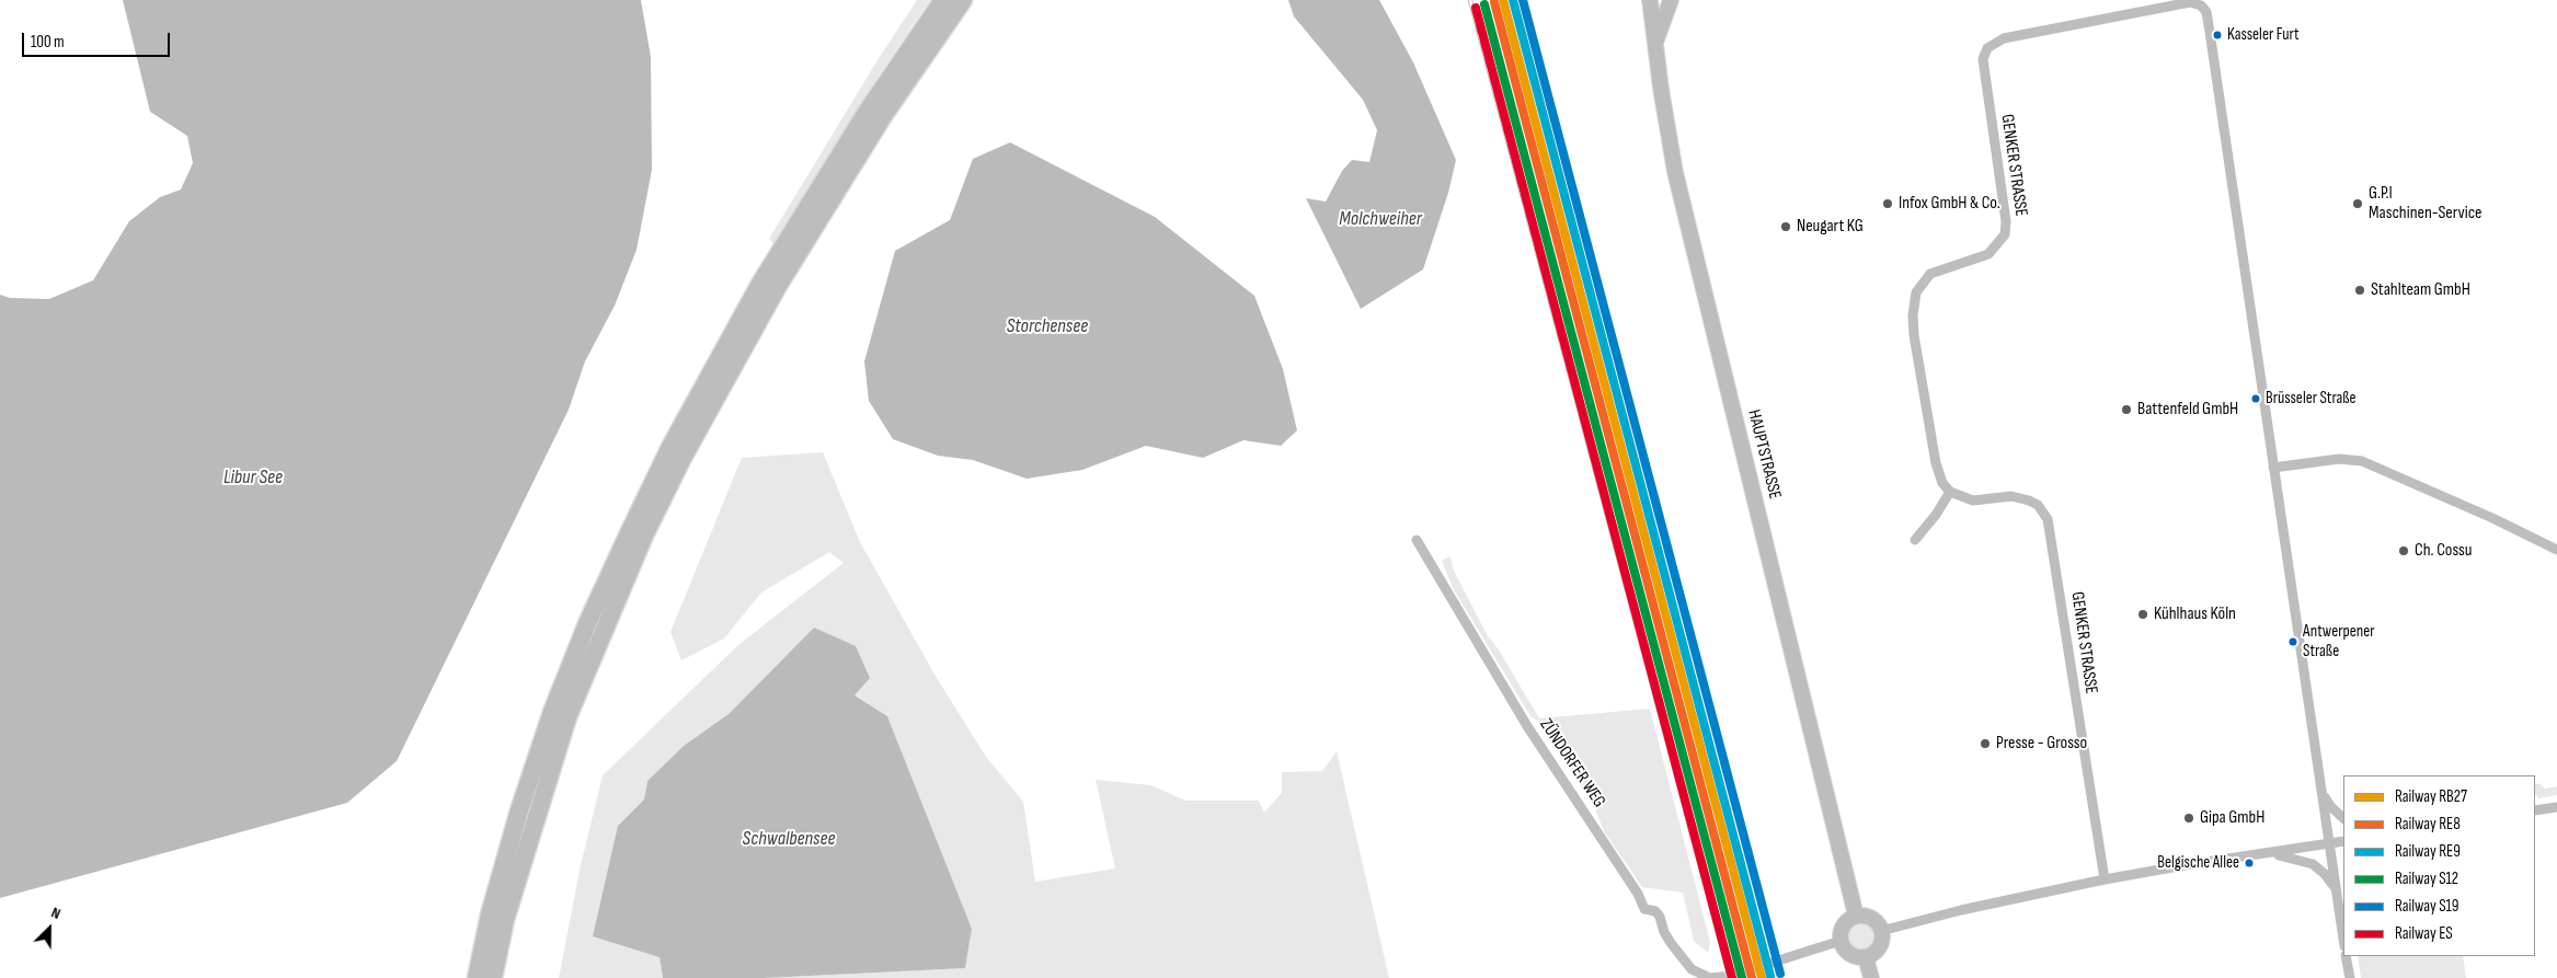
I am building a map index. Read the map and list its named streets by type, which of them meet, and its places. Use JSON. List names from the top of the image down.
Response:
{
  "streets": {
    "main road": ["HAUPTSTRASSE"],
    "street": ["GENKER STRASSE", "ZÜNDORFER WEG"]
  },
  "water": [
    "Molchweiher",
    "Storchensee",
    "Libur See",
    "Schwalbensee"
  ],
  "places": [
    "Kasseler Furt",
    "Infox GmbH & Co.",
    "G.P.I Maschinen-Service",
    "Neugart KG",
    "Stahlteam GmbH",
    "Brüsseler Straße",
    "Battenfeld GmbH",
    "Ch. Cossu",
    "Kühlhaus Köln",
    "Antwerpener Straße",
    "Presse - Grosso",
    "Gipa GmbH",
    "Belgische Allee"
  ],
  "lines": [
    "rail line RB27",
    "rail line RE9",
    "rail line S19",
    "rail line RE8",
    "rail line S12",
    "rail line ES"
  ],
  "legend": [
    "Railway RB27",
    "Railway RE8",
    "Railway RE9",
    "Railway S12",
    "Railway S19",
    "Railway ES"
  ],
  "scale_bar": "100 m",
  "north": "top right"
}
